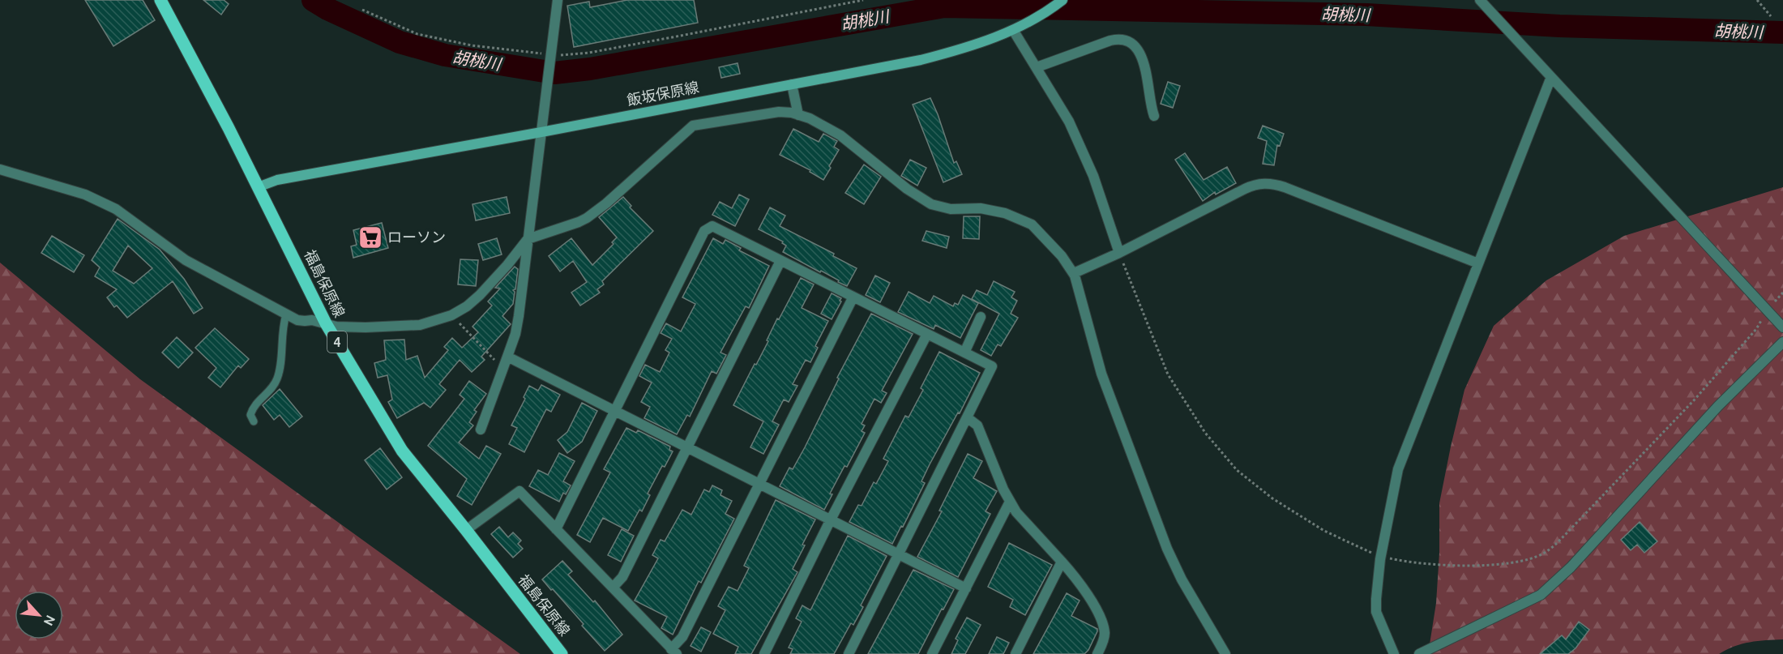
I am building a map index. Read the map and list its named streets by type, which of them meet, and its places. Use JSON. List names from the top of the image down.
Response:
{
  "streets": {
    "main road": ["飯坂保原線", "福島保原線", "4"]
  },
  "crossings": [
    ["飯坂保原線", "福島保原線"]
  ],
  "water": ["胡桃川"],
  "places": {
    "supermarket": ["ローソン"]
  },
  "north": "bottom right"
}
